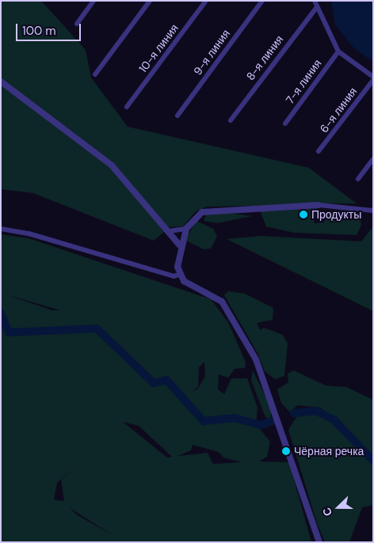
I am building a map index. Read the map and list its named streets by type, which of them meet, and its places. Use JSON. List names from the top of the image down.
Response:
{
  "streets": {
    "street": [
      "10-я линия",
      "9-я линия",
      "8-я линия",
      "7-я линия",
      "6-я линия"
    ]
  },
  "places": ["Продукты", "Чёрная речка"],
  "scale_bar": "100 m",
  "north": "left"
}
